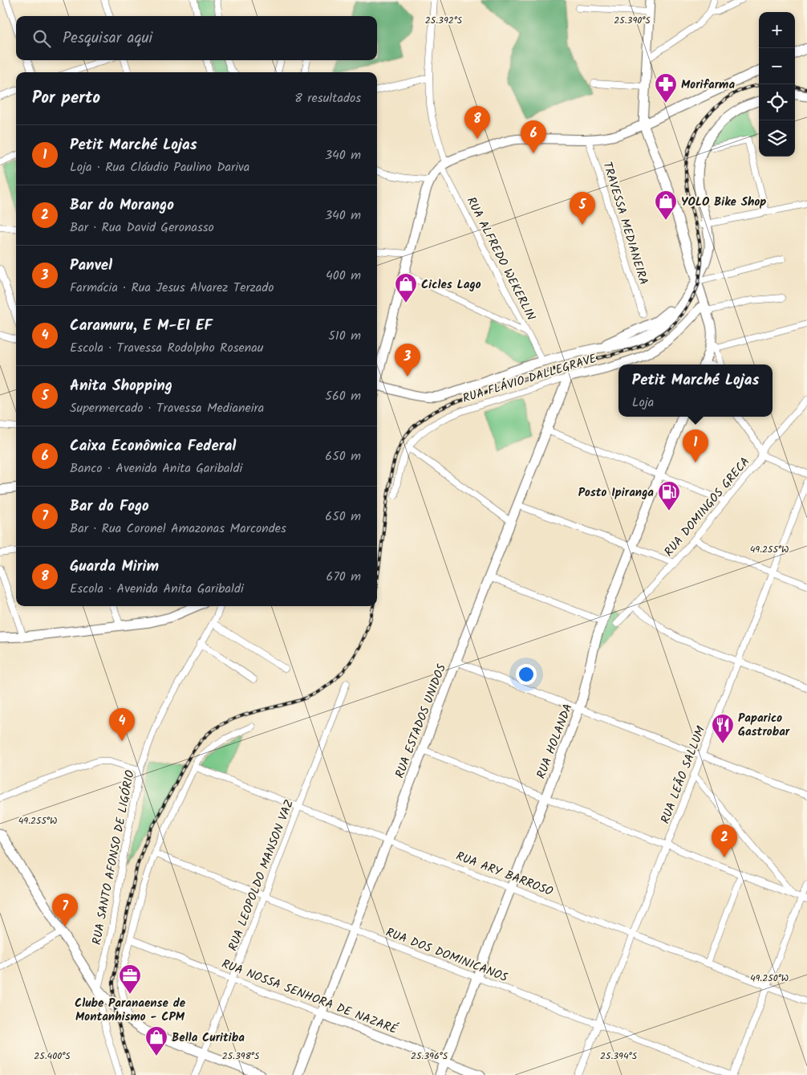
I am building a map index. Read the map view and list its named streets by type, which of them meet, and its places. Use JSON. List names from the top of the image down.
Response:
{
  "streets": {
    "main road": [
      "RUA FLÁVIO DALLEGRAVE",
      "RUA ESTADOS UNIDOS",
      "RUA HOLANDA",
      "RUA NOSSA SENHORA DE NAZARÉ"
    ],
    "street": [
      "TRAVESSA MEDIANEIRA",
      "RUA ALFREDO WEKERLIN",
      "RUA DOMINGOS GRECA",
      "RUA LEÃO SALLUM",
      "RUA SANTO AFONSO DE LIGÓRIO",
      "RUA ARY BARROSO",
      "RUA LEOPOLDO MANSON VAZ",
      "RUA DOS DOMINICANOS"
    ]
  },
  "crossings": [
    ["RUA ALFREDO WEKERLIN", "RUA FLÁVIO DALLEGRAVE"],
    ["RUA FLÁVIO DALLEGRAVE", "RUA ESTADOS UNIDOS"],
    ["RUA ESTADOS UNIDOS", "RUA ARY BARROSO"],
    ["RUA ESTADOS UNIDOS", "RUA DOS DOMINICANOS"],
    ["RUA ESTADOS UNIDOS", "RUA NOSSA SENHORA DE NAZARÉ"],
    ["RUA HOLANDA", "RUA ARY BARROSO"],
    ["RUA HOLANDA", "RUA DOS DOMINICANOS"],
    ["RUA HOLANDA", "RUA NOSSA SENHORA DE NAZARÉ"],
    ["RUA LEÃO SALLUM", "RUA ARY BARROSO"],
    ["RUA LEÃO SALLUM", "RUA DOS DOMINICANOS"],
    ["RUA ARY BARROSO", "RUA LEOPOLDO MANSON VAZ"],
    ["RUA LEOPOLDO MANSON VAZ", "RUA DOS DOMINICANOS"],
    ["RUA LEOPOLDO MANSON VAZ", "RUA NOSSA SENHORA DE NAZARÉ"]
  ],
  "places": {
    "pharmacy": ["Morifarma"],
    "shop": ["YOLO Bike Shop", "Cicles Lago", "Bella Curitiba"],
    "fuel station": ["Posto Ipiranga"],
    "restaurant": ["Paparico Gastrobar"],
    "office": ["Clube Paranaense de Montanhismo - CPM"]
  },
  "page": {
    "map_buttons": ["+", "−"],
    "search": "Pesquisar aqui",
    "heading": ["Por perto", "8 resultados"],
    "pins": [
      "8",
      "6",
      "5",
      "3",
      "1",
      "4",
      "2",
      "7"
    ],
    "list": [
      {
        "mark": "1",
        "name": "Petit Marché Lojas",
        "note": "Loja · Rua Cláudio Paulino Dariva",
        "value": "340 m"
      },
      {
        "mark": "2",
        "name": "Bar do Morango",
        "note": "Bar · Rua David Geronasso",
        "value": "340 m"
      },
      {
        "mark": "3",
        "name": "Panvel",
        "note": "Farmácia · Rua Jesus Alvarez Terzado",
        "value": "400 m"
      },
      {
        "mark": "4",
        "name": "Caramuru, E M-EI EF",
        "note": "Escola · Travessa Rodolpho Rosenau",
        "value": "510 m"
      },
      {
        "mark": "5",
        "name": "Anita Shopping",
        "note": "Supermercado · Travessa Medianeira",
        "value": "560 m"
      },
      {
        "mark": "6",
        "name": "Caixa Econômica Federal",
        "note": "Banco · Avenida Anita Garibaldi",
        "value": "650 m"
      },
      {
        "mark": "7",
        "name": "Bar do Fogo",
        "note": "Bar · Rua Coronel Amazonas Marcondes",
        "value": "650 m"
      },
      {
        "mark": "8",
        "name": "Guarda Mirim",
        "note": "Escola · Avenida Anita Garibaldi",
        "value": "670 m"
      }
    ],
    "popup": ["Petit Marché Lojas", "Loja"]
  },
  "coordinates": [
    "25.392°S",
    "25.390°S",
    "49.255°W",
    "49.250°W",
    "25.400°S",
    "25.398°S",
    "25.396°S",
    "25.394°S"
  ]
}
